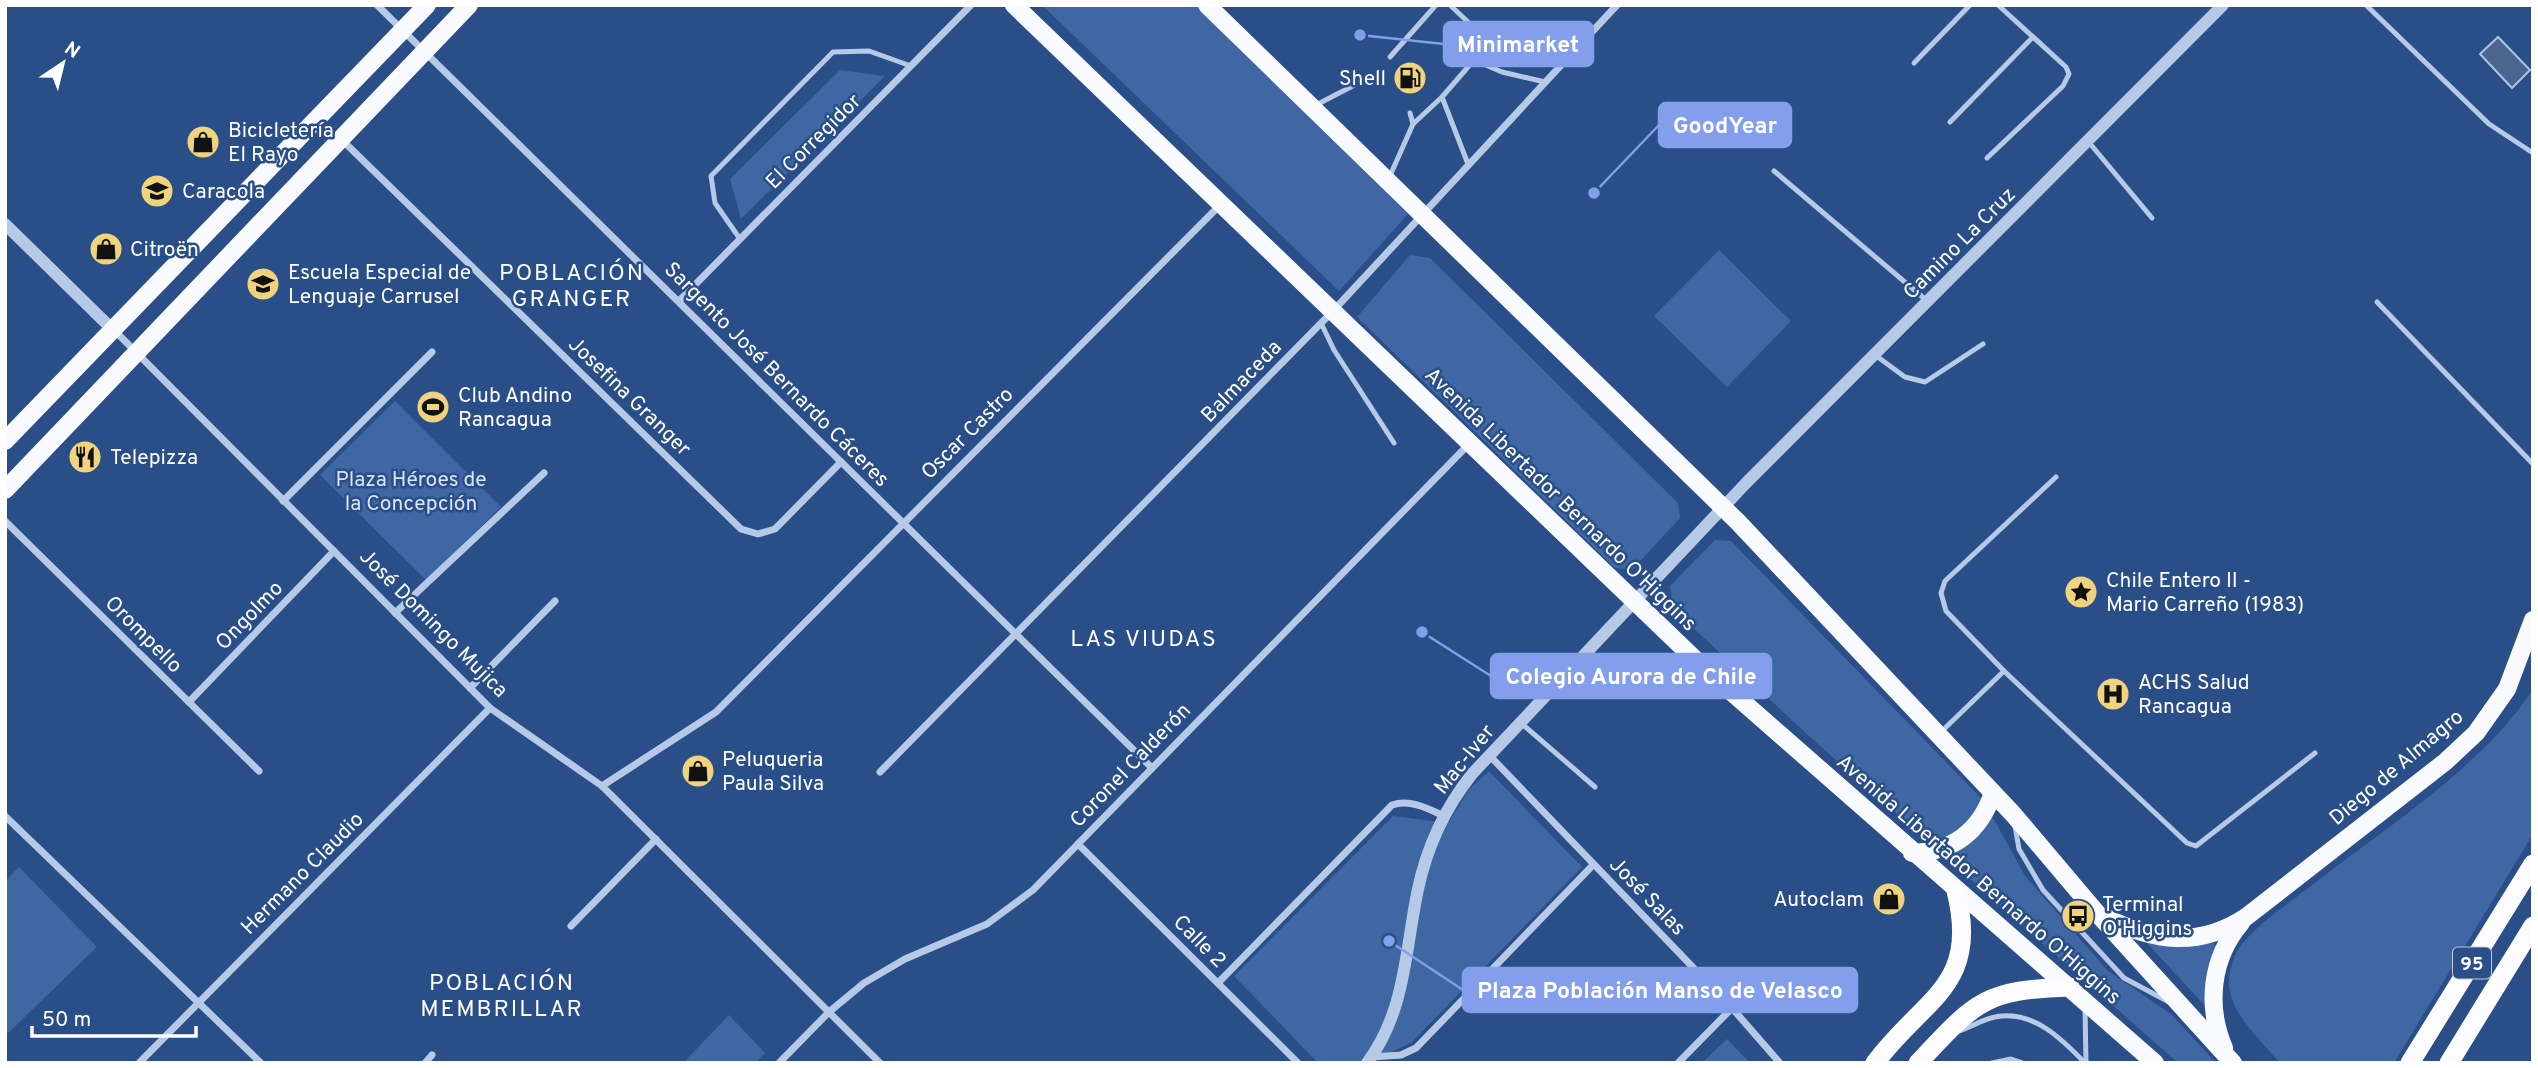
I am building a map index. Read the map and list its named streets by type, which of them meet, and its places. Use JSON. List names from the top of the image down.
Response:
{
  "streets": {
    "highway": ["95"],
    "main road": ["Avenida Libertador Bernardo O'Higgins", "Diego de Almagro"],
    "street": [
      "El Corregidor",
      "Camino La Cruz",
      "Sargento José Bernardo Cáceres",
      "Balmaceda",
      "Josefina Granger",
      "Oscar Castro",
      "Ongolmo",
      "José Domingo Mujica",
      "Orompello",
      "Mac-Iver",
      "Coronel Calderón",
      "Hermano Claudio",
      "José Salas",
      "Calle 2"
    ]
  },
  "crossings": [
    ["El Corregidor", "Sargento José Bernardo Cáceres"],
    ["Camino La Cruz", "Avenida Libertador Bernardo O'Higgins"],
    ["Camino La Cruz", "Mac-Iver"],
    ["Sargento José Bernardo Cáceres", "Balmaceda"],
    ["Sargento José Bernardo Cáceres", "Josefina Granger"],
    ["Sargento José Bernardo Cáceres", "Oscar Castro"],
    ["Sargento José Bernardo Cáceres", "Coronel Calderón"],
    ["Balmaceda", "Avenida Libertador Bernardo O'Higgins"],
    ["Oscar Castro", "Avenida Libertador Bernardo O'Higgins"],
    ["Oscar Castro", "José Domingo Mujica"],
    ["Avenida Libertador Bernardo O'Higgins", "Mac-Iver"],
    ["Avenida Libertador Bernardo O'Higgins", "Coronel Calderón"],
    ["Avenida Libertador Bernardo O'Higgins", "Diego de Almagro"],
    ["Ongolmo", "José Domingo Mujica"],
    ["Ongolmo", "Orompello"],
    ["José Domingo Mujica", "Coronel Calderón"],
    ["José Domingo Mujica", "Hermano Claudio"],
    ["Mac-Iver", "José Salas"],
    ["Coronel Calderón", "Calle 2"]
  ],
  "districts": ["POBLACIÓN GRANGER", "LAS VIUDAS", "POBLACIÓN MEMBRILLAR"],
  "parks": ["Plaza Héroes de la Concepción"],
  "places": {
    "other": [
      "Minimarket",
      "GoodYear",
      "Colegio Aurora de Chile",
      "Plaza Población Manso de Velasco"
    ],
    "fuel station": ["Shell"],
    "shop": [
      "Bicicletería El Rayo",
      "Citroën",
      "Peluqueria Paula Silva",
      "Autoclam"
    ],
    "school or university": ["Caracola", "Escuela Especial de Lenguaje Carrusel"],
    "sports": ["Club Andino Rancagua"],
    "restaurant": ["Telepizza"],
    "place": ["Chile Entero II - Mario Carreño (1983)"],
    "hospital": ["ACHS Salud Rancagua"],
    "bus stop": ["Terminal O'Higgins"]
  },
  "scale_bar": "50 m",
  "north": "top right"
}
